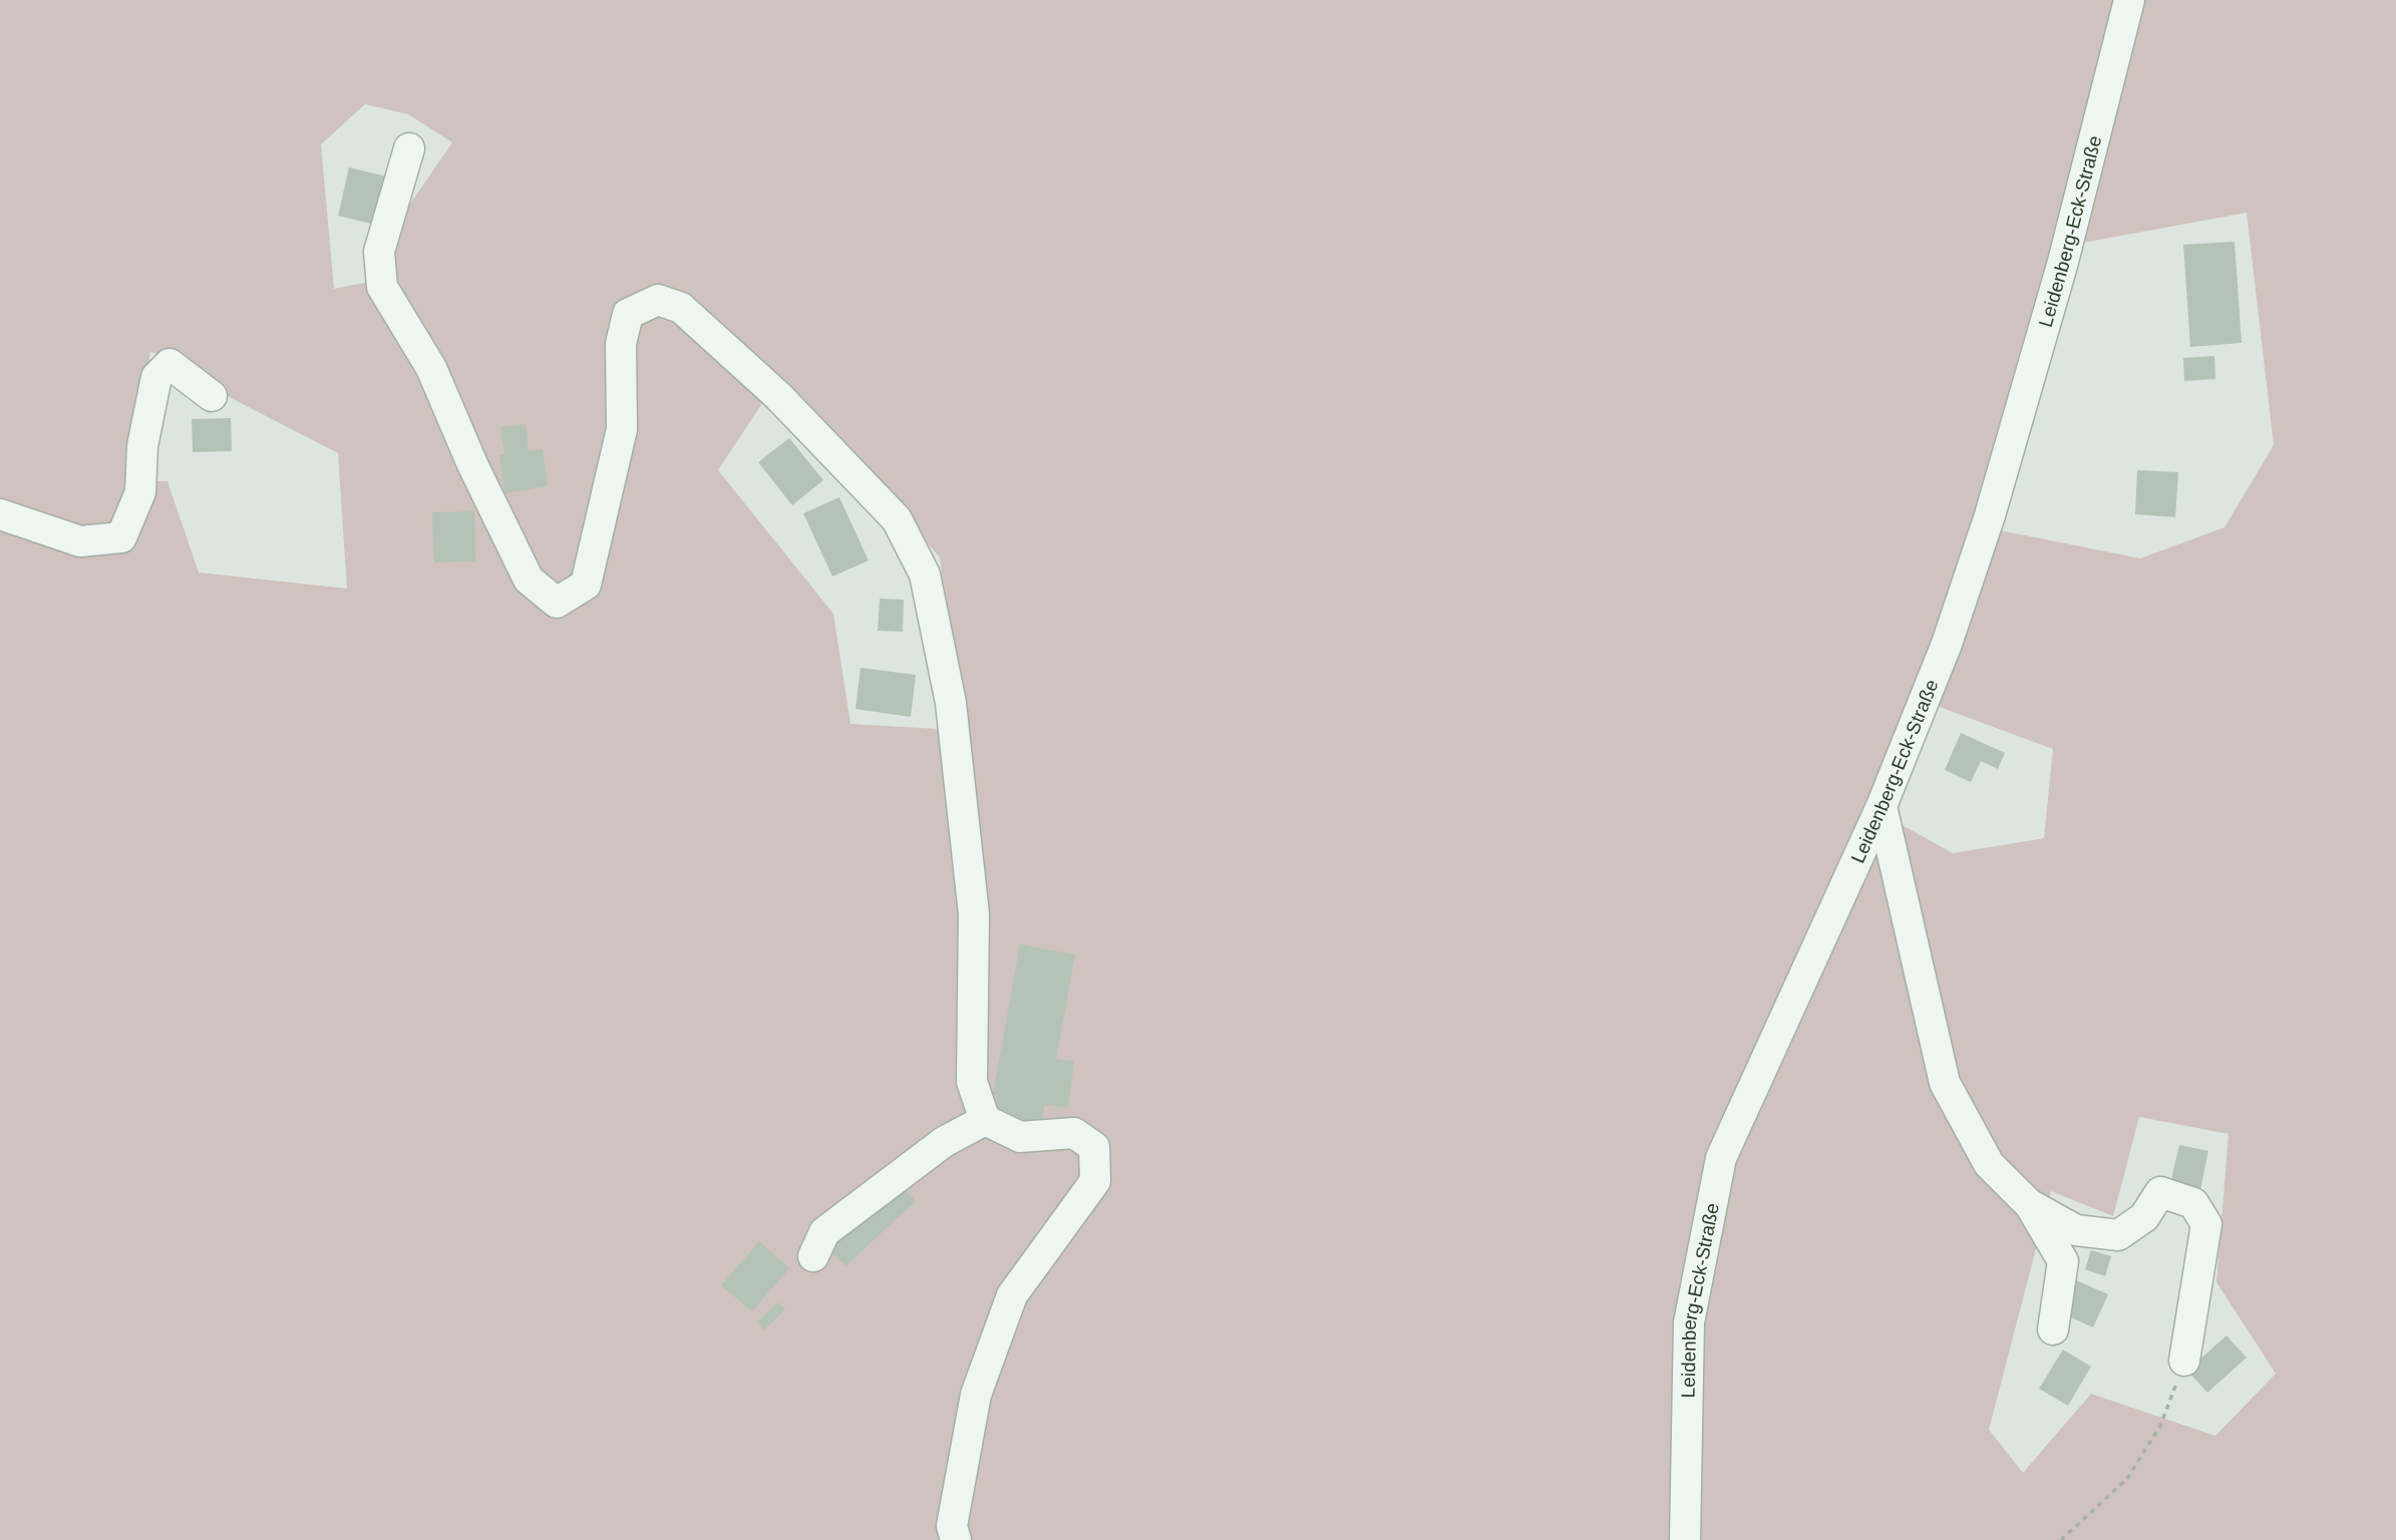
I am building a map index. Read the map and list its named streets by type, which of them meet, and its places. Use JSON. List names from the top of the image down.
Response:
{
  "streets": {
    "street": ["Leidenberg-Eck-Straße"]
  }
}
